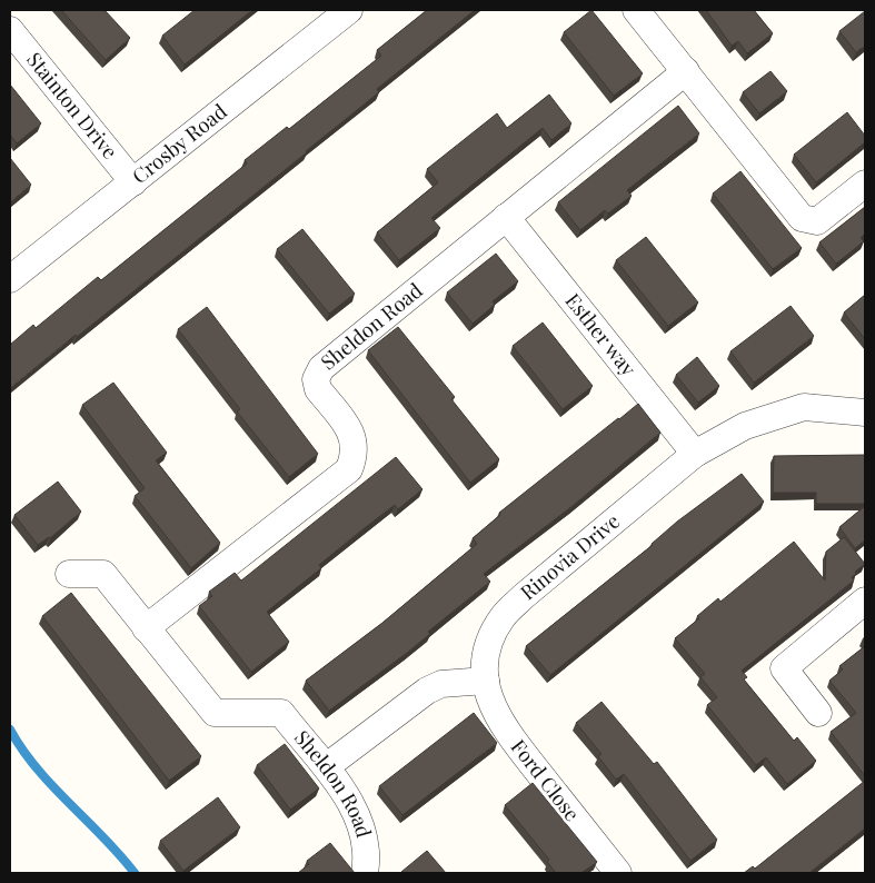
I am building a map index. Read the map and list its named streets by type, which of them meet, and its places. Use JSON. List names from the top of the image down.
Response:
{
  "streets": {
    "street": [
      "Stainton Drive",
      "Crosby Road",
      "Sheldon Road",
      "Esther way",
      "Rinovia Drive",
      "Ford Close"
    ]
  },
  "crossings": [
    ["Stainton Drive", "Crosby Road"],
    ["Sheldon Road", "Esther way"],
    ["Esther way", "Rinovia Drive"],
    ["Rinovia Drive", "Ford Close"]
  ]
}
